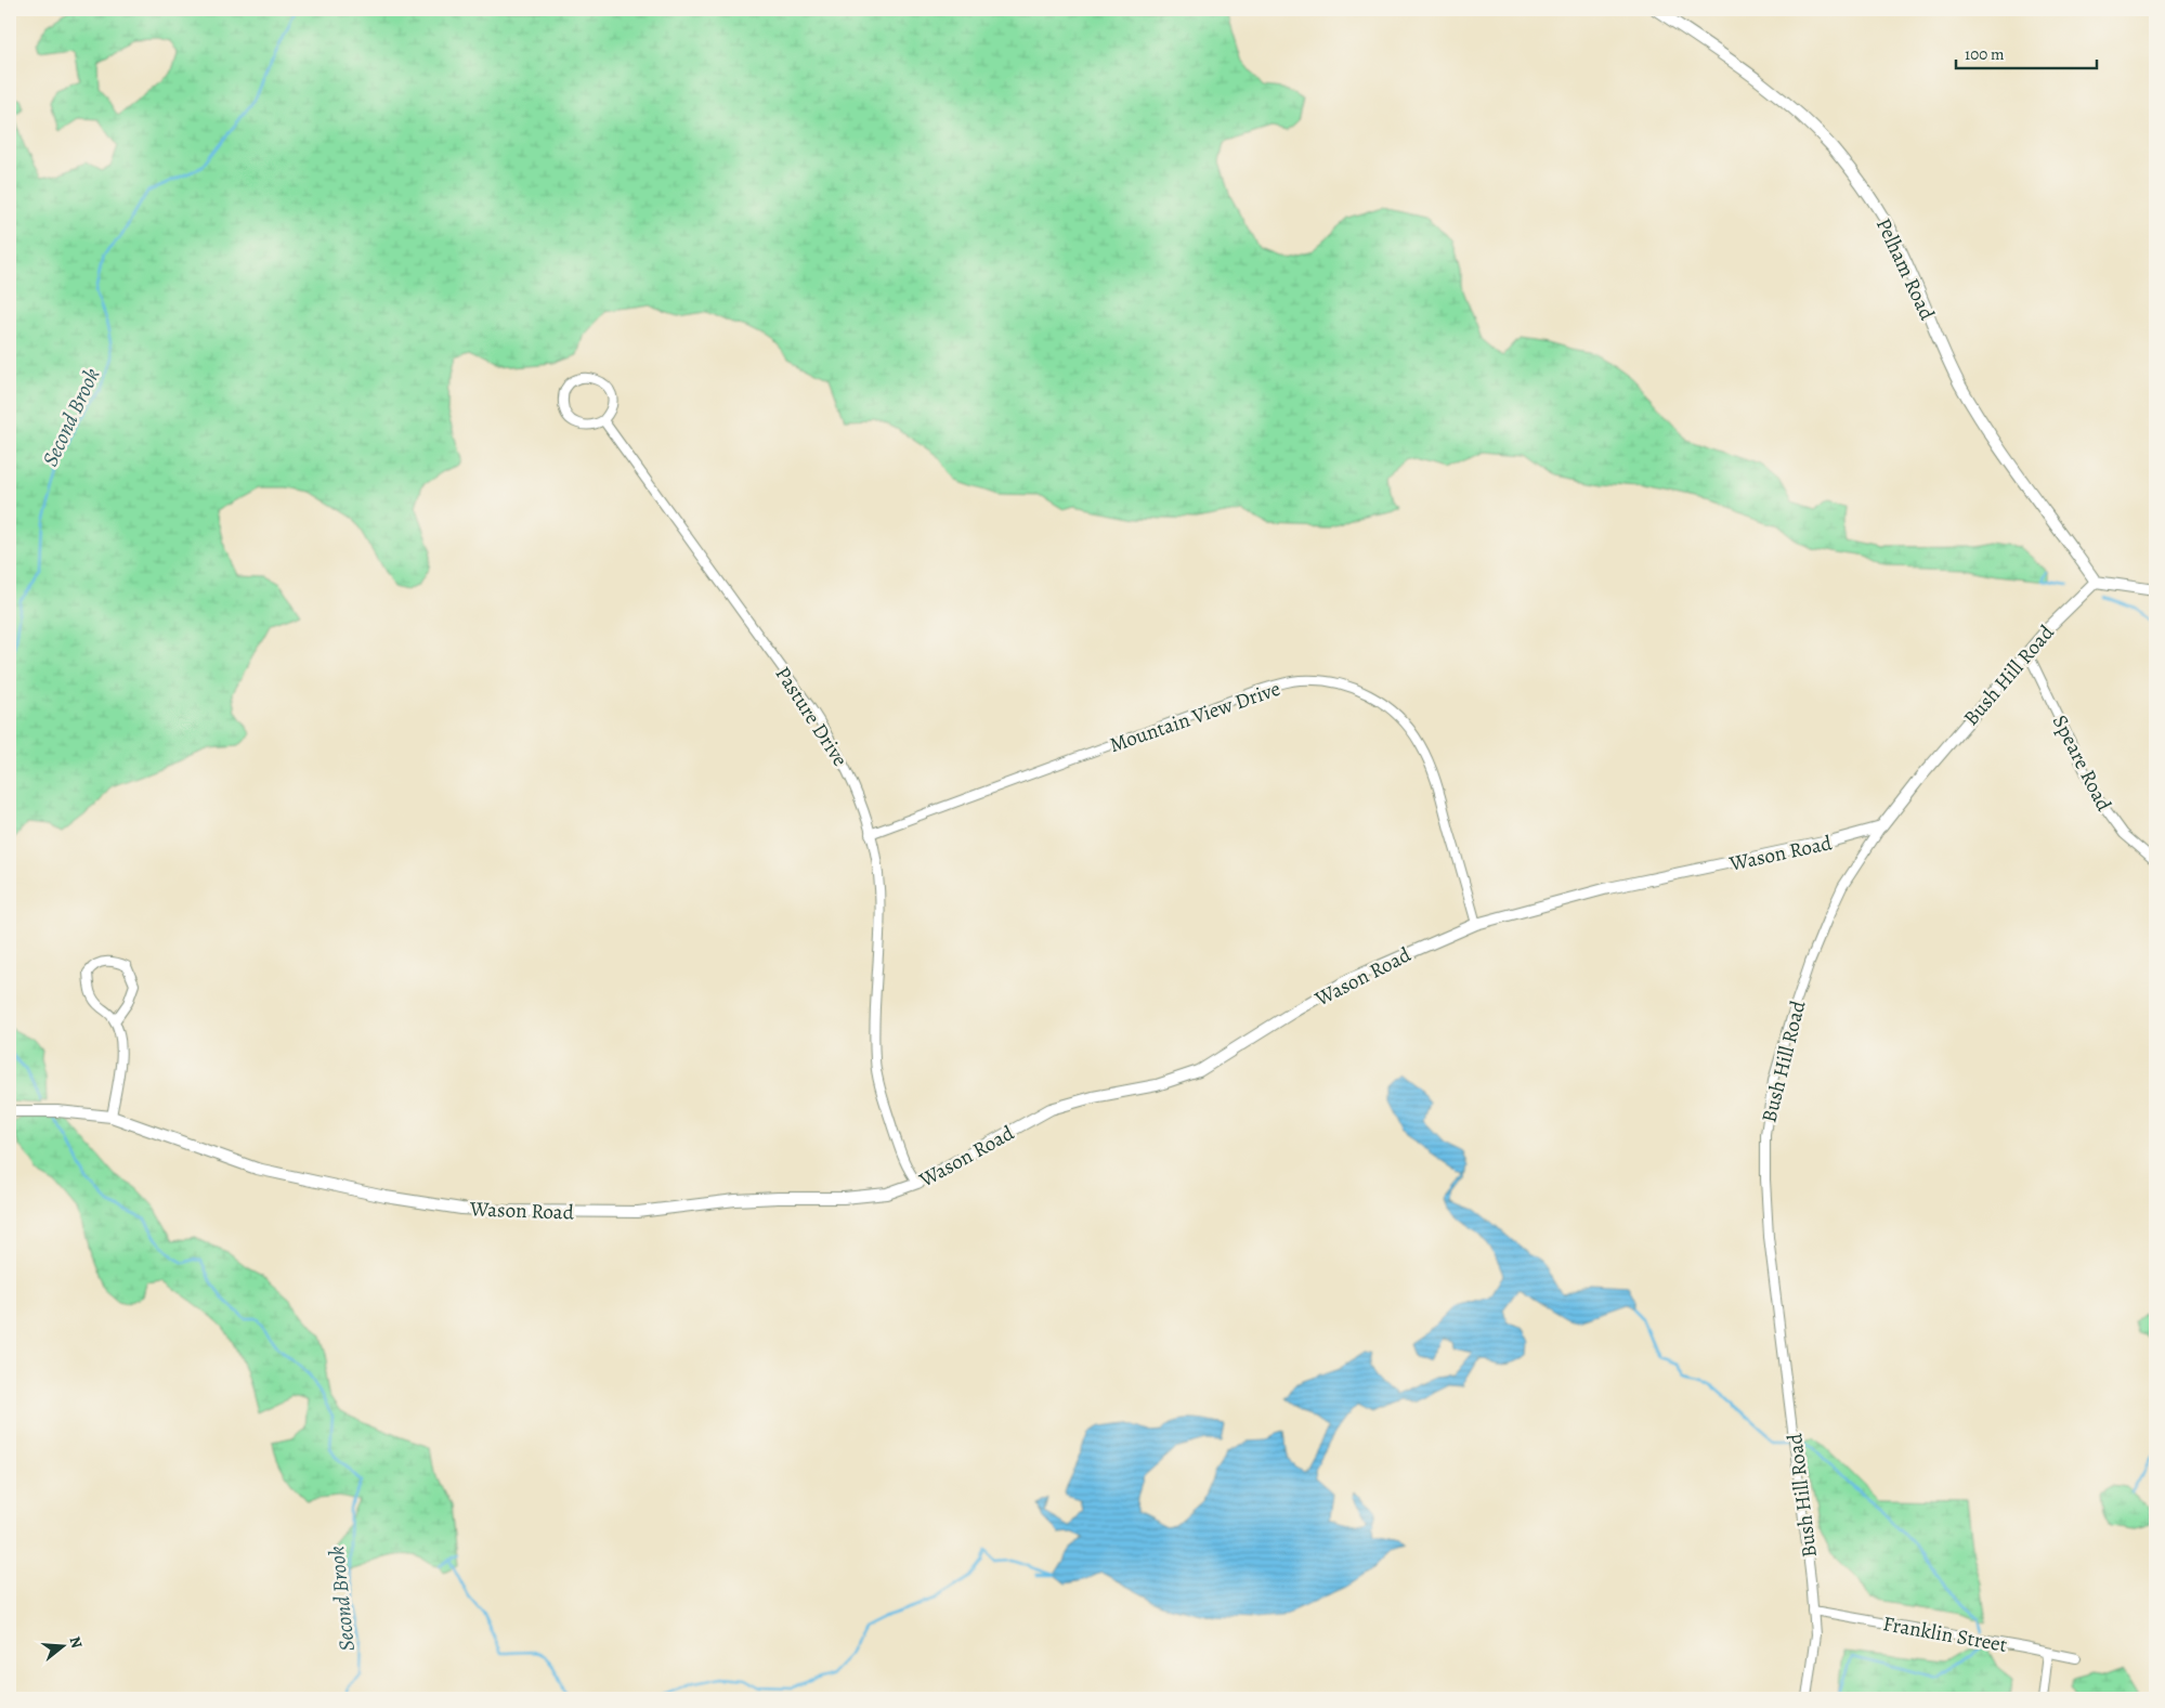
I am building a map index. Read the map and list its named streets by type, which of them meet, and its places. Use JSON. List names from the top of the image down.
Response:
{
  "streets": {
    "street": [
      "Pelham Road",
      "Bush Hill Road",
      "Pasture Drive",
      "Mountain View Drive",
      "Speare Road",
      "Wason Road",
      "Franklin Street"
    ]
  },
  "crossings": [
    ["Pelham Road", "Bush Hill Road"],
    ["Bush Hill Road", "Speare Road"],
    ["Bush Hill Road", "Wason Road"],
    ["Bush Hill Road", "Franklin Street"],
    ["Pasture Drive", "Mountain View Drive"],
    ["Pasture Drive", "Wason Road"],
    ["Mountain View Drive", "Wason Road"]
  ],
  "water": ["Second Brook"],
  "scale_bar": "100 m",
  "north": "right"
}
